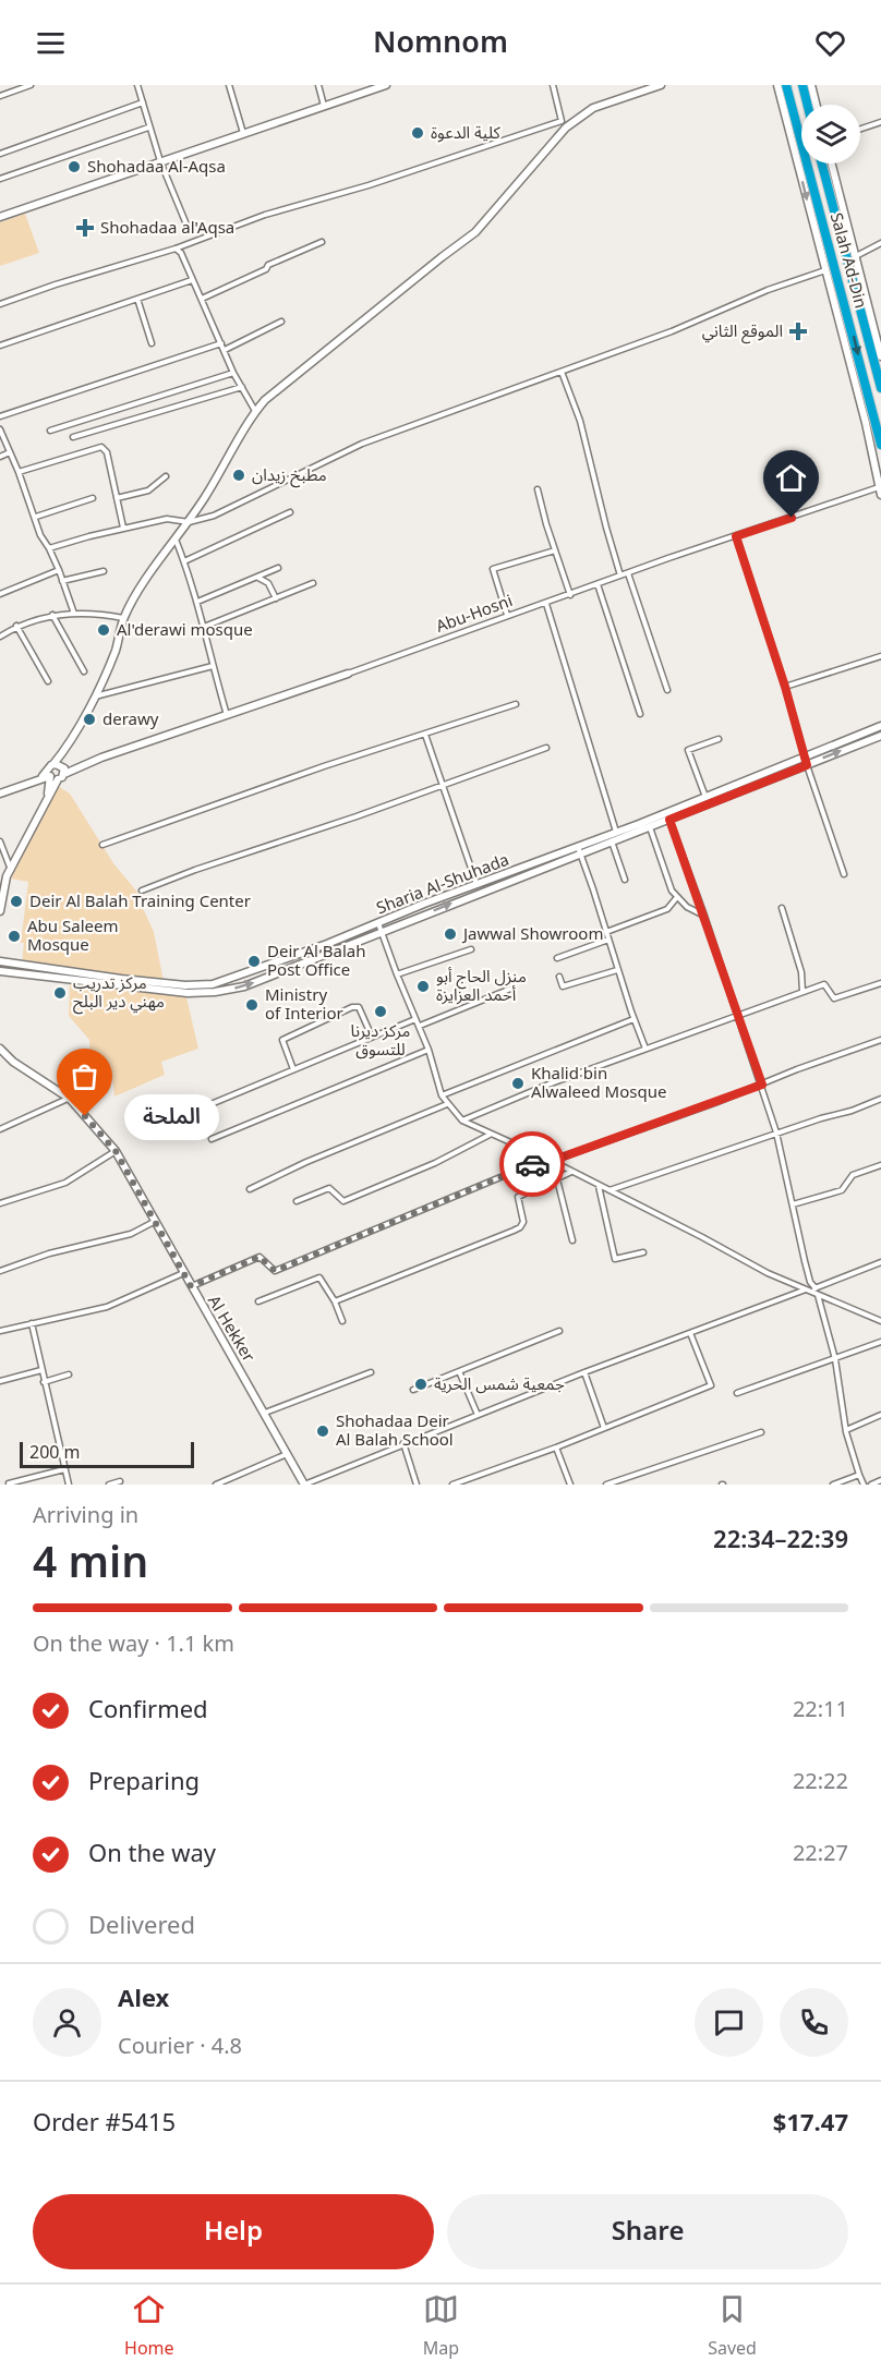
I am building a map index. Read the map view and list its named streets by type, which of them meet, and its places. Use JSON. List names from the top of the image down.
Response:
{
  "streets": {
    "highway": ["Salah Ad-Din"],
    "main road": ["Abu-Hosni", "Sharia Al-Shuhada", "Al Hekker"]
  },
  "places": {
    "other": [
      "كلية الدعوة",
      "Shohadaa Al-Aqsa",
      "مطبخ زيدان",
      "Al'derawi mosque",
      "derawy",
      "Deir Al Balah Training Center",
      "Jawwal Showroom",
      "Abu Saleem Mosque",
      "Deir Al Balah Post Office",
      "منزل الحاج أبو أحمد العزايزة",
      "مركز تدريب مهني دير البلح",
      "Ministry of Interior",
      "مركز ديرنا للتسوق",
      "Khalid bin Alwaleed Mosque",
      "الملحة",
      "جمعية شمس الحرية",
      "Shohadaa Deir Al Balah School"
    ],
    "health": ["Shohadaa al'Aqsa", "الموقع الثاني"]
  },
  "scale_bar": "200 m",
  "page": {
    "header": "Nomnom",
    "bubble": "الملحة",
    "scale": "200 m",
    "heading": ["4 min", "Arriving in", "22:34–22:39"],
    "panel": [
      "Alex",
      "Courier · 4.8",
      "Order #5415",
      "$17.47"
    ],
    "bar": "On the way · 1.1 km",
    "list": [
      ["Confirmed", "22:11"],
      ["Preparing", "22:22"],
      ["On the way", "22:27"],
      "Delivered"
    ],
    "buttons": ["Help", "Share"],
    "tabs": ["Home", "Map", "Saved"]
  }
}
